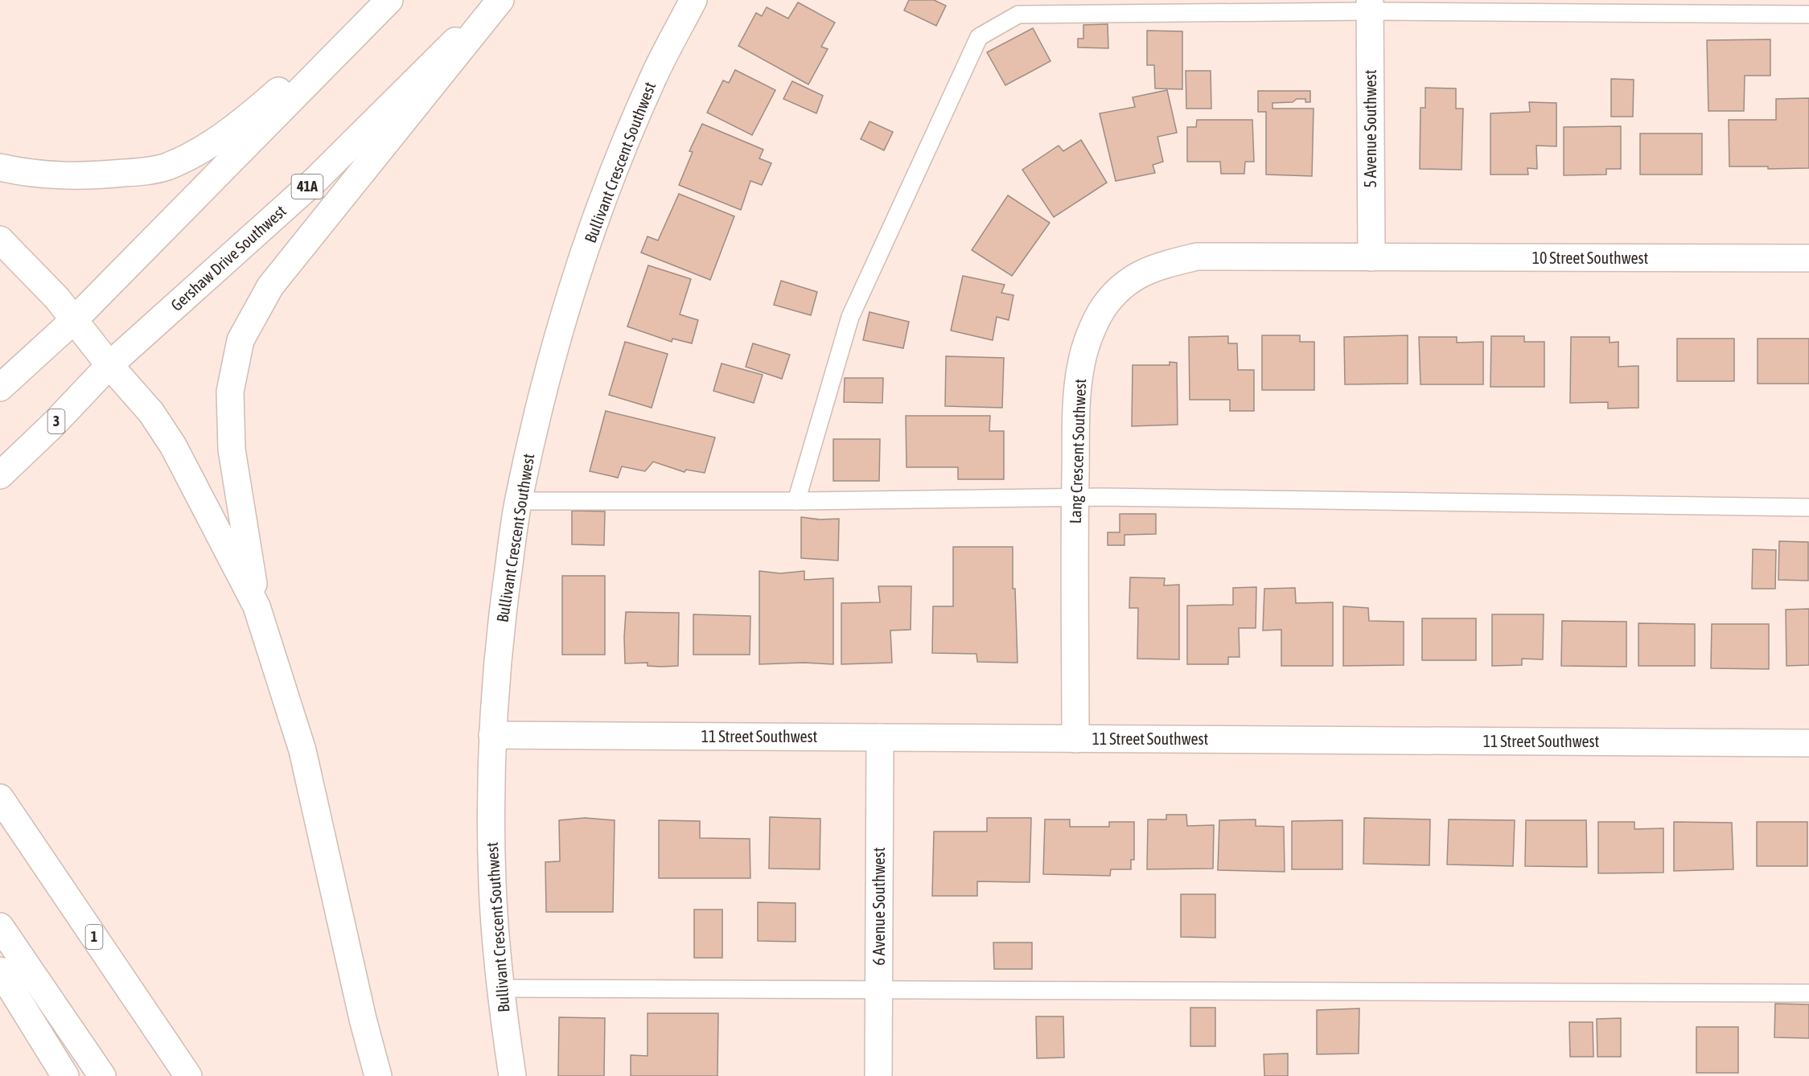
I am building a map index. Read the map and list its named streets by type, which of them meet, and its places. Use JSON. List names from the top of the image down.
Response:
{
  "streets": {
    "main road": [
      "5 Avenue Southwest",
      "Bullivant Crescent Southwest",
      "41A",
      "Gershaw Drive Southwest",
      "10 Street Southwest",
      "3",
      "Lang Crescent Southwest",
      "11 Street Southwest",
      "6 Avenue Southwest",
      "1"
    ]
  },
  "crossings": [
    ["5 Avenue Southwest", "10 Street Southwest"],
    ["5 Avenue Southwest", "Lang Crescent Southwest"],
    ["Bullivant Crescent Southwest", "11 Street Southwest"],
    ["10 Street Southwest", "Lang Crescent Southwest"],
    ["Lang Crescent Southwest", "11 Street Southwest"],
    ["11 Street Southwest", "6 Avenue Southwest"]
  ]
}
